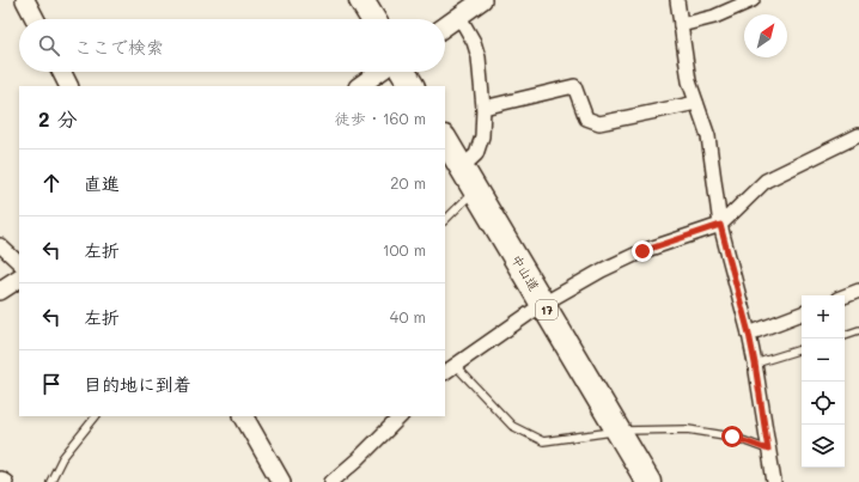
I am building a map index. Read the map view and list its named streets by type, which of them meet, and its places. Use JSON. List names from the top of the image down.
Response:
{
  "streets": {
    "highway": ["中山道", "17"]
  },
  "north": "top right",
  "page": {
    "search": "ここで検索",
    "heading": ["2 分", "徒歩 · 160 m"],
    "list": [
      ["直進", "20 m"],
      ["左折", "100 m"],
      ["左折", "40 m"],
      "目的地に到着"
    ],
    "map_buttons": ["+", "−"]
  }
}
